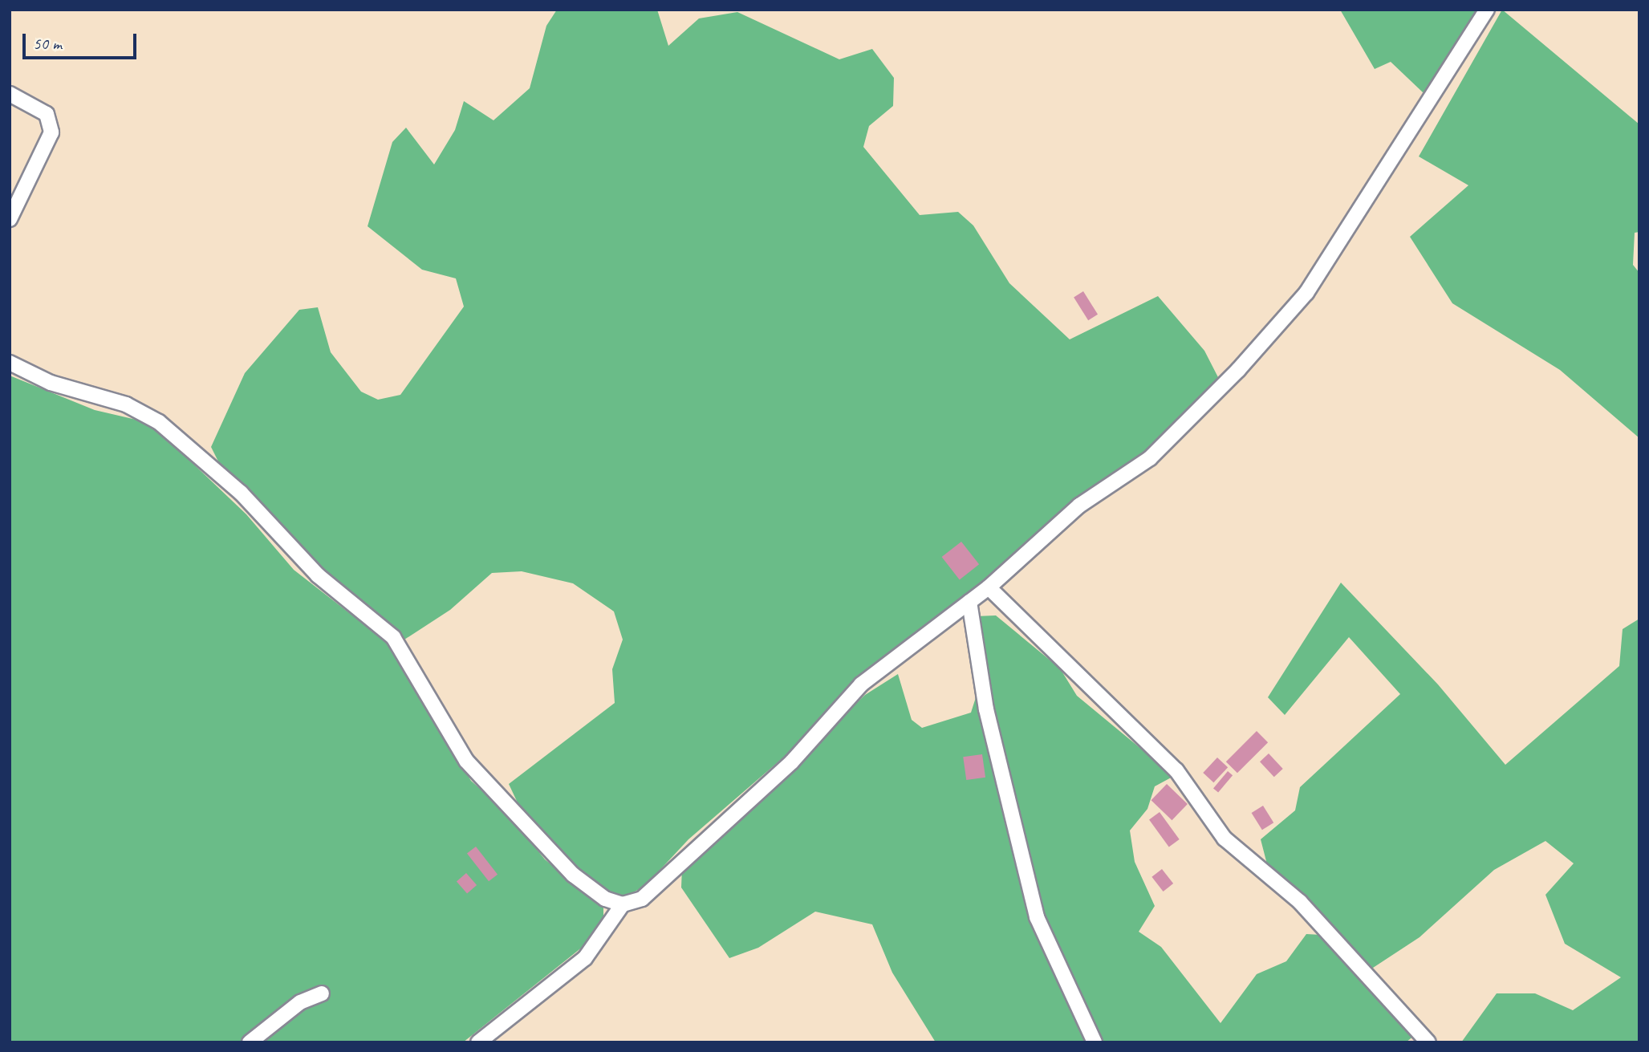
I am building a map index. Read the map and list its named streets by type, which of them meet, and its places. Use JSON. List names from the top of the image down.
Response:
{
  "scale_bar": "50 m"
}
